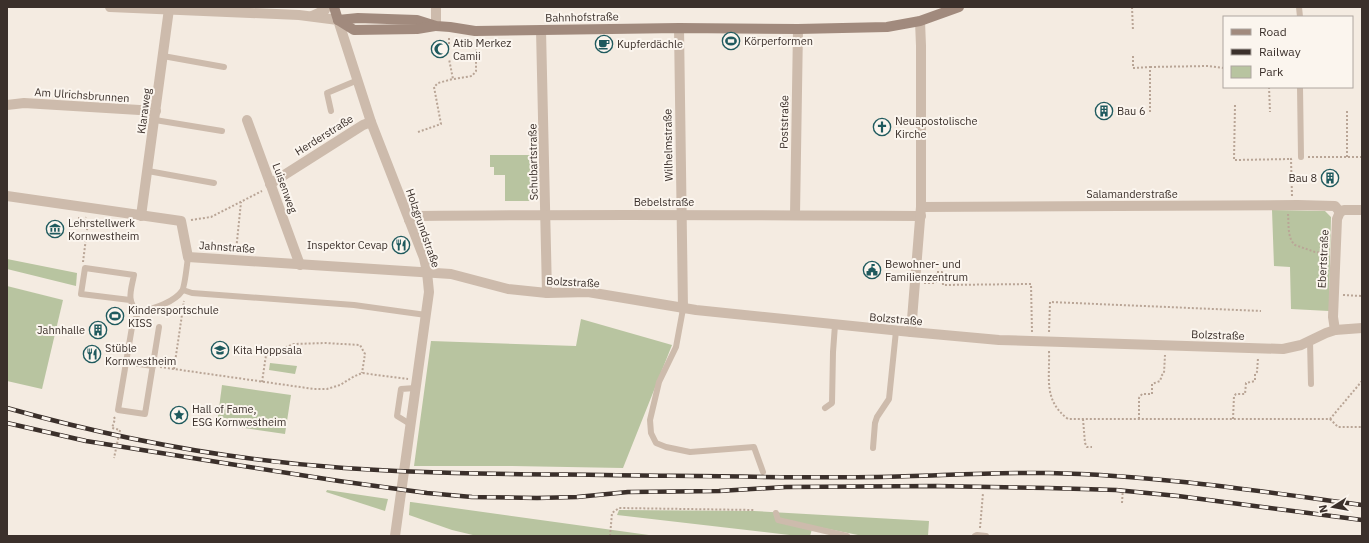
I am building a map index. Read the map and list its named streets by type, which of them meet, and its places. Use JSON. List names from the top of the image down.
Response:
{
  "streets": {
    "main road": ["Bahnhofstraße", "Holzgrundstraße"],
    "street": [
      "Am Ulrichsbrunnen",
      "Klaraweg",
      "Poststraße",
      "Herderstraße",
      "Wilhelmstraße",
      "Schubartstraße",
      "Luisenweg",
      "Salamanderstraße",
      "Bebelstraße",
      "Jahnstraße",
      "Ebertstraße",
      "Bolzstraße"
    ]
  },
  "crossings": [
    ["Bahnhofstraße", "Poststraße"],
    ["Bahnhofstraße", "Wilhelmstraße"],
    ["Bahnhofstraße", "Schubartstraße"],
    ["Bahnhofstraße", "Holzgrundstraße"],
    ["Am Ulrichsbrunnen", "Klaraweg"],
    ["Poststraße", "Bebelstraße"],
    ["Herderstraße", "Luisenweg"],
    ["Herderstraße", "Holzgrundstraße"],
    ["Wilhelmstraße", "Bebelstraße"],
    ["Wilhelmstraße", "Bolzstraße"],
    ["Schubartstraße", "Bebelstraße"],
    ["Schubartstraße", "Bolzstraße"],
    ["Luisenweg", "Jahnstraße"],
    ["Salamanderstraße", "Bebelstraße"],
    ["Salamanderstraße", "Ebertstraße"],
    ["Bebelstraße", "Holzgrundstraße"],
    ["Holzgrundstraße", "Jahnstraße"],
    ["Holzgrundstraße", "Bolzstraße"],
    ["Jahnstraße", "Bolzstraße"],
    ["Ebertstraße", "Bolzstraße"]
  ],
  "places": {
    "sports": ["Körperformen", "Kindersportschule KISS"],
    "cafe": ["Kupferdächle"],
    "mosque": ["Atib Merkez Camii"],
    "building": ["Bau 6", "Bau 8", "Jahnhalle"],
    "church": ["Neuapostolische Kirche"],
    "museum": ["Lehrstellwerk Kornwestheim"],
    "restaurant": ["Inspektor Cevap", "Stüble Kornwestheim"],
    "public building": ["Bewohner- und Familienzentrum"],
    "school or university": ["Kita Hoppsala"],
    "place": ["Hall of Fame, ESG Kornwestheim"]
  },
  "legend": ["Road", "Railway", "Park"],
  "north": "left"
}
